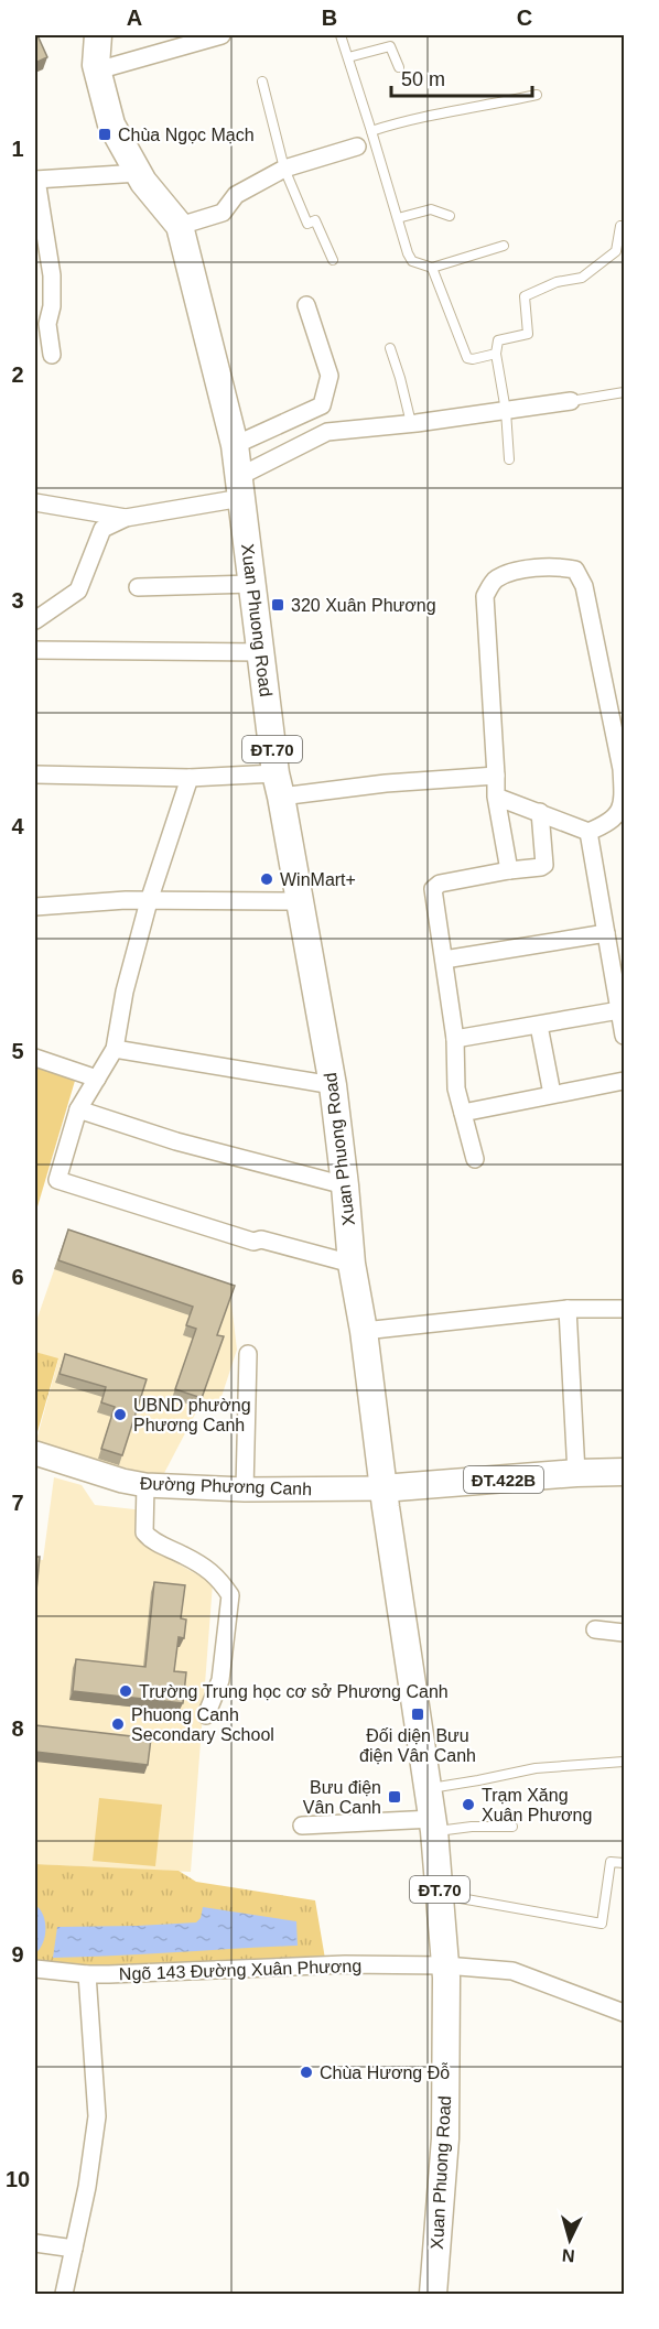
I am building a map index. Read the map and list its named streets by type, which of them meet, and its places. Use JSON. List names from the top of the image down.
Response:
{
  "streets": {
    "main road": ["Xuan Phuong Road", "ĐT.70", "ĐT.422B"],
    "street": ["Đường Phương Canh", "Ngõ 143 Đường Xuân Phương"]
  },
  "crossings": [
    ["Xuan Phuong Road", "ĐT.422B"],
    ["Xuan Phuong Road", "Đường Phương Canh"],
    ["Xuan Phuong Road", "Ngõ 143 Đường Xuân Phương"],
    ["ĐT.422B", "Đường Phương Canh"]
  ],
  "places": {
    "transit": [
      "Chùa Ngọc Mạch",
      "320 Xuân Phương",
      "Đối diện Bưu điện Vân Canh",
      "Bưu điện Vân Canh"
    ],
    "other": [
      "WinMart+",
      "UBND phường Phương Canh",
      "Trường Trung học cơ sở Phương Canh",
      "Phuong Canh Secondary School",
      "Trạm Xăng Xuân Phương",
      "Chùa Hương Đỗ"
    ]
  },
  "scale_bar": "50 m",
  "north": "bottom",
  "grid": {
    "columns": ["A", "B", "C"],
    "rows": [
      "1",
      "2",
      "3",
      "4",
      "5",
      "6",
      "7",
      "8",
      "9",
      "10"
    ]
  }
}
